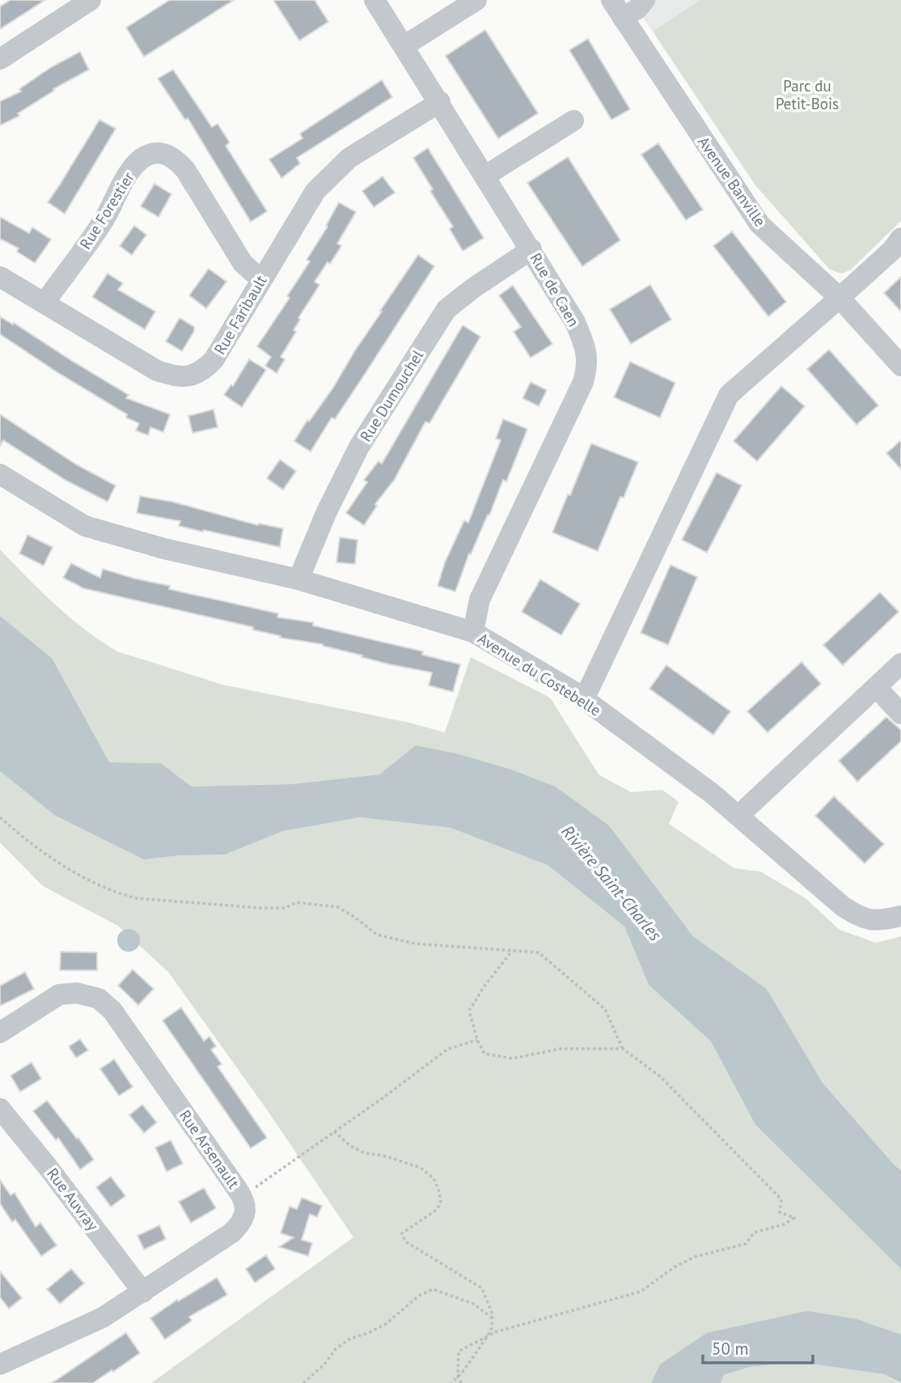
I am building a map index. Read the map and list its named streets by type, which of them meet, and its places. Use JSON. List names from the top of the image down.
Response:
{
  "streets": {
    "street": [
      "Avenue Banville",
      "Rue Forestier",
      "Rue de Caen",
      "Rue Faribault",
      "Rue Dumouchel",
      "Avenue du Costebelle",
      "Rue Arsenault",
      "Rue Auvray"
    ]
  },
  "crossings": [
    ["Rue Forestier", "Rue Faribault"],
    ["Rue de Caen", "Rue Faribault"],
    ["Rue de Caen", "Rue Dumouchel"],
    ["Rue de Caen", "Avenue du Costebelle"],
    ["Rue Dumouchel", "Avenue du Costebelle"],
    ["Rue Arsenault", "Rue Auvray"]
  ],
  "water": ["Rivière Saint-Charles"],
  "parks": ["Parc du Petit-Bois"],
  "scale_bar": "50 m"
}
